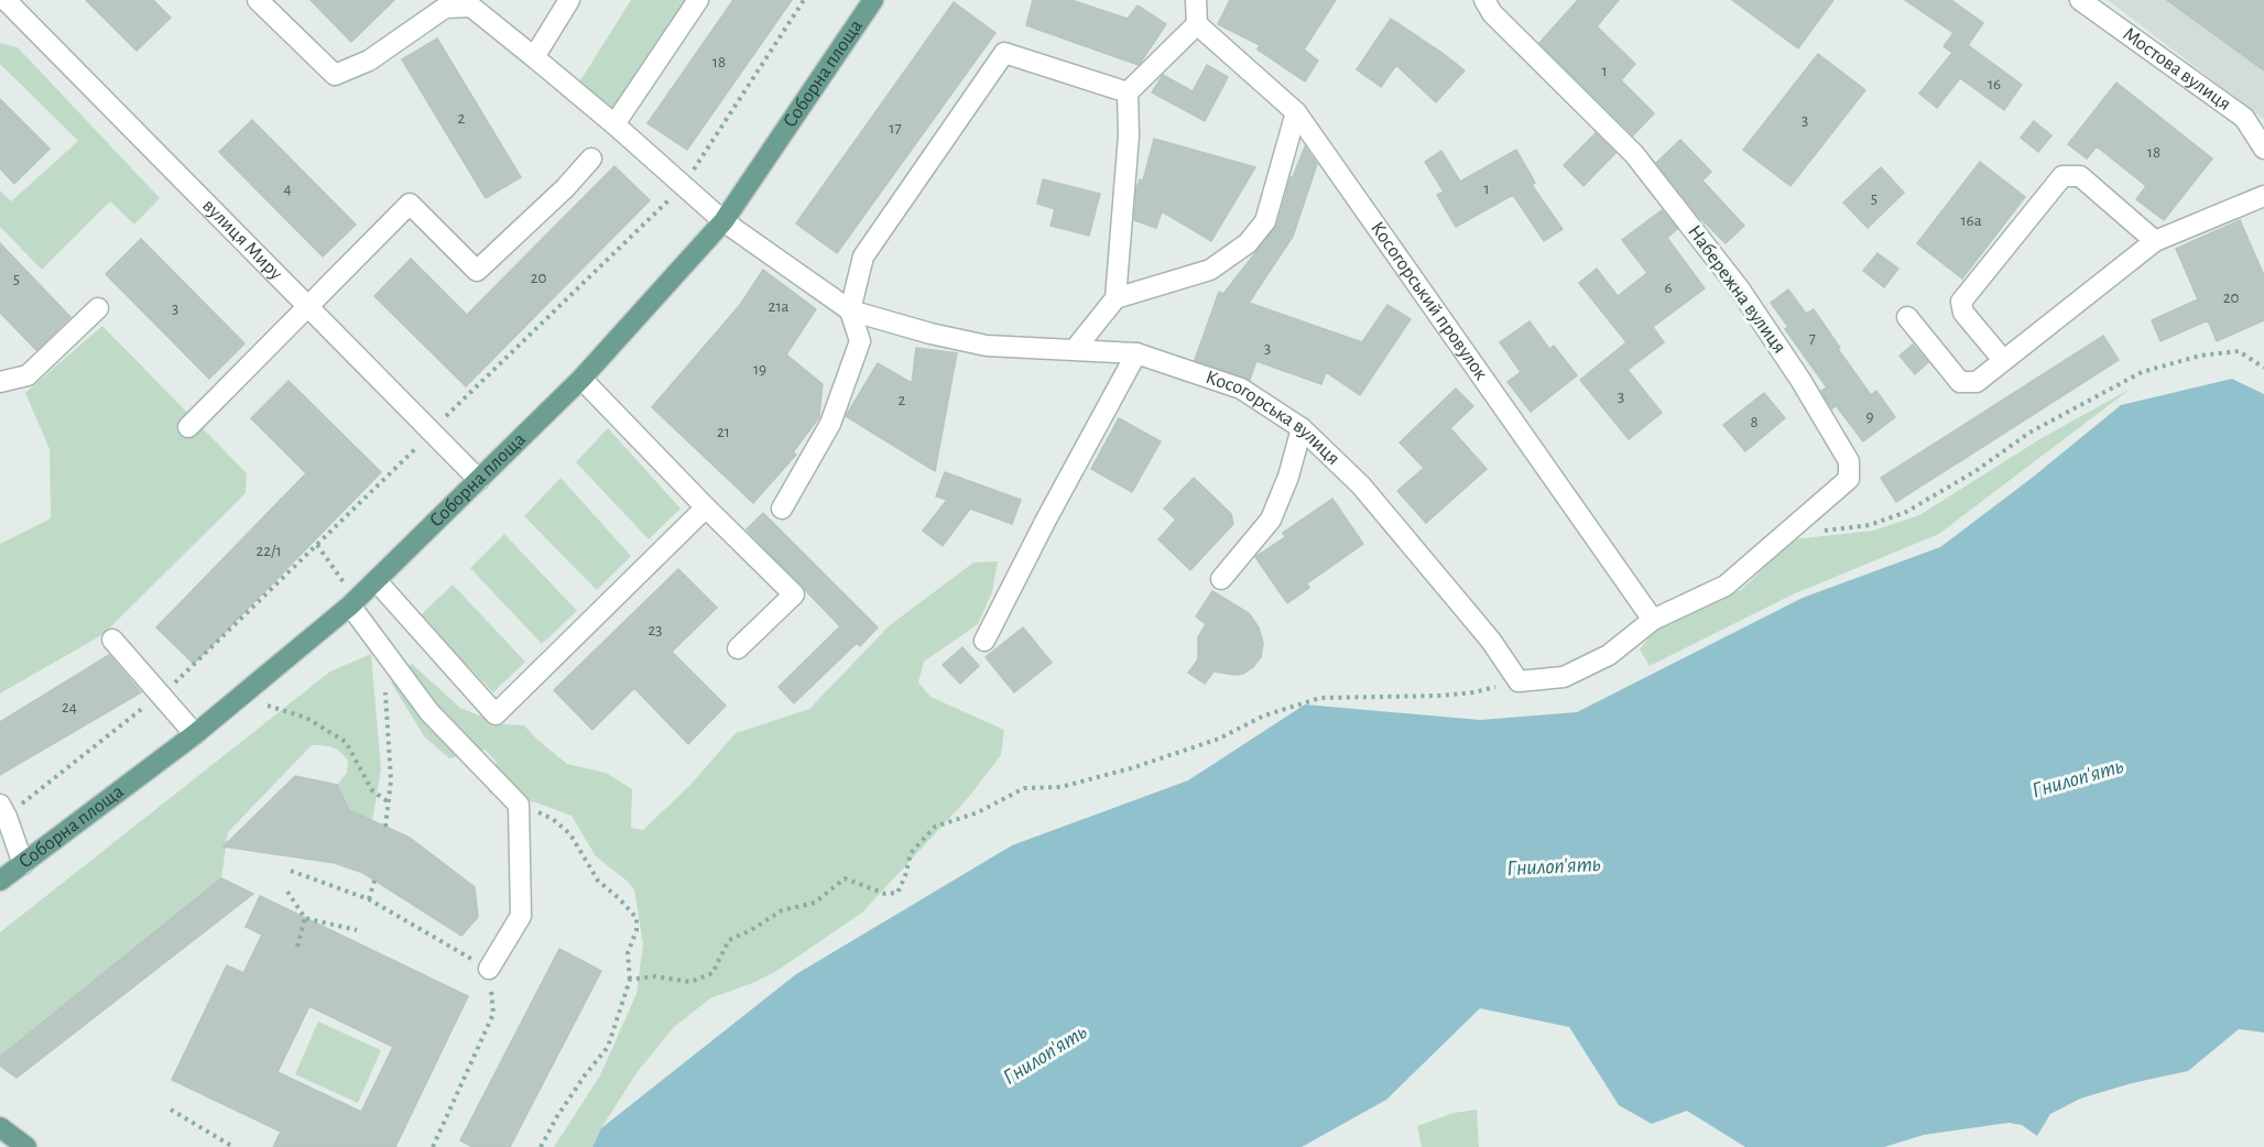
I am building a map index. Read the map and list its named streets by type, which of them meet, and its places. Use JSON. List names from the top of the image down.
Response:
{
  "streets": {
    "main road": ["Соборна площа"],
    "street": [
      "Мостова вулиця",
      "вулиця Миру",
      "Набережна вулиця",
      "Косогорський провулок",
      "Косогорська вулиця"
    ]
  },
  "crossings": [
    ["Соборна площа", "вулиця Миру"],
    ["Соборна площа", "Косогорська вулиця"],
    ["Набережна вулиця", "Косогорський провулок"]
  ],
  "water": ["Гнилоп'ять"],
  "house_numbers": [
    "18",
    "1",
    "16",
    "2",
    "3",
    "17",
    "18",
    "4",
    "1",
    "5",
    "16а",
    "20",
    "5",
    "6",
    "20",
    "21а",
    "3",
    "7",
    "3",
    "19",
    "3",
    "2",
    "9",
    "8",
    "21",
    "22/1",
    "23",
    "24"
  ]
}
